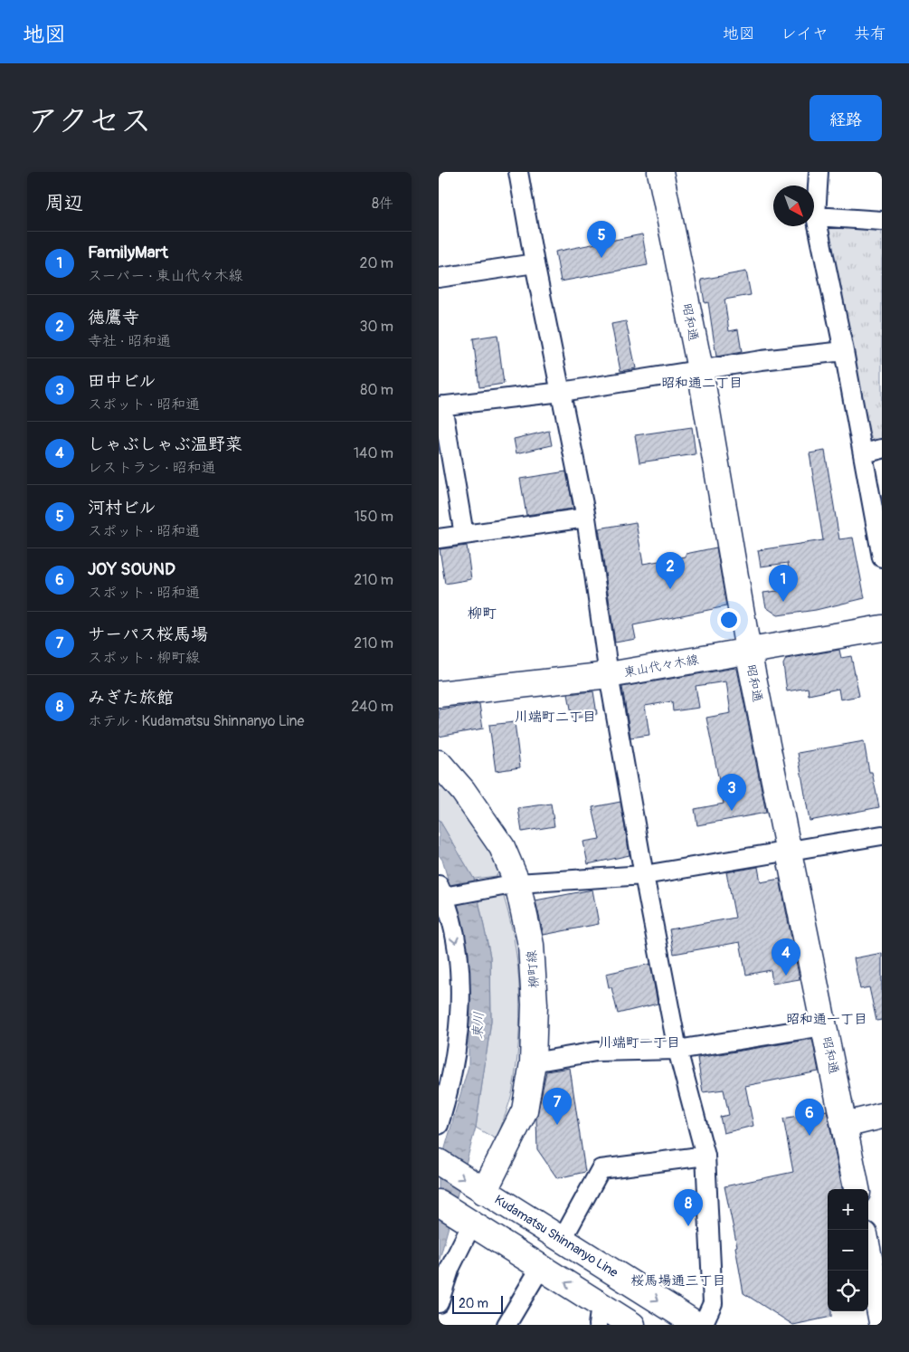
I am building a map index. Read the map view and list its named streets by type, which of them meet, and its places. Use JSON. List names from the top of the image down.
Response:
{
  "streets": {
    "street": [
      "昭和通",
      "東山代々木線",
      "柳町線",
      "Kudamatsu Shinnanyo Line"
    ]
  },
  "crossings": [
    ["昭和通", "東山代々木線"],
    ["柳町線", "Kudamatsu Shinnanyo Line"]
  ],
  "districts": [
    "昭和通二丁目",
    "柳町",
    "川端町二丁目",
    "昭和通一丁目",
    "川端町一丁目",
    "桜馬場通三丁目"
  ],
  "water": ["東川"],
  "scale_bar": "20 m",
  "north": "bottom right",
  "page": {
    "header": "地図",
    "nav": ["地図", "レイヤ", "共有"],
    "title": "アクセス",
    "buttons": "経路",
    "heading": ["周辺", "8件"],
    "pins": [
      "5",
      "2",
      "1",
      "3",
      "4",
      "7",
      "6",
      "8"
    ],
    "list": [
      {
        "mark": "1",
        "name": "FamilyMart",
        "note": "スーパー · 東山代々木線",
        "value": "20 m"
      },
      {
        "mark": "2",
        "name": "徳鷹寺",
        "note": "寺社 · 昭和通",
        "value": "30 m"
      },
      {
        "mark": "3",
        "name": "田中ビル",
        "note": "スポット · 昭和通",
        "value": "80 m"
      },
      {
        "mark": "4",
        "name": "しゃぶしゃぶ温野菜",
        "note": "レストラン · 昭和通",
        "value": "140 m"
      },
      {
        "mark": "5",
        "name": "河村ビル",
        "note": "スポット · 昭和通",
        "value": "150 m"
      },
      {
        "mark": "6",
        "name": "JOY SOUND",
        "note": "スポット · 昭和通",
        "value": "210 m"
      },
      {
        "mark": "7",
        "name": "サーパス桜馬場",
        "note": "スポット · 柳町線",
        "value": "210 m"
      },
      {
        "mark": "8",
        "name": "みぎた旅館",
        "note": "ホテル · Kudamatsu Shinnanyo Line",
        "value": "240 m"
      }
    ],
    "map_buttons": ["+", "−"],
    "scale": "20 m"
  }
}
